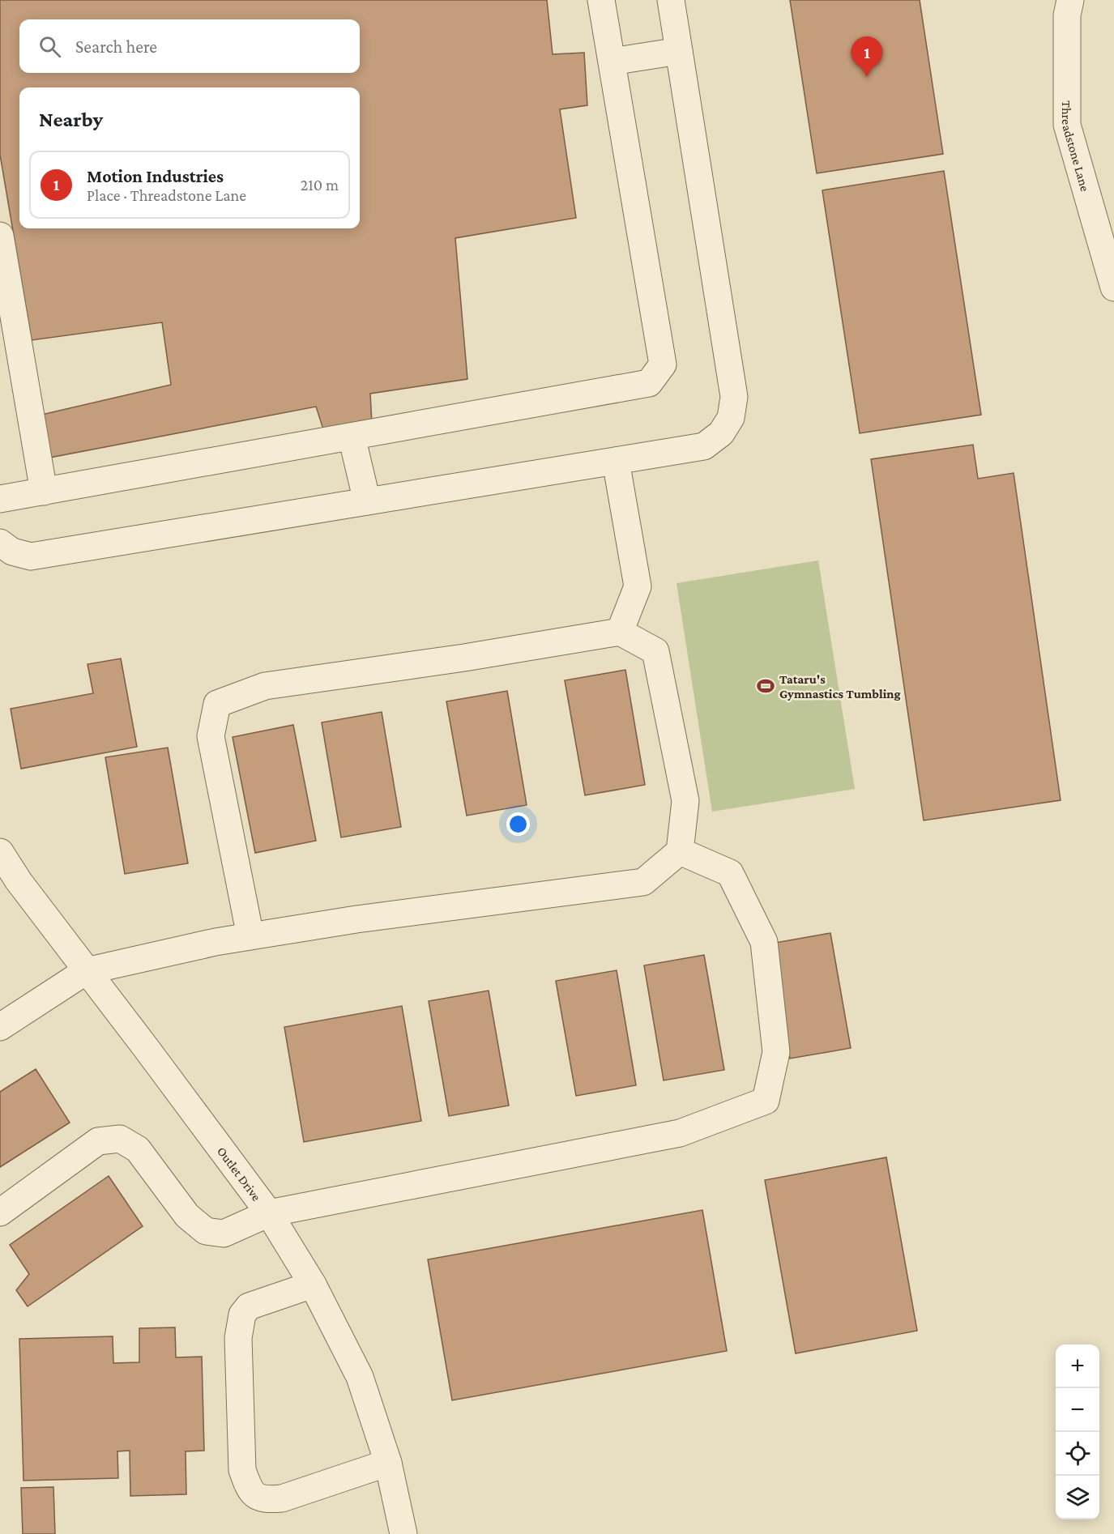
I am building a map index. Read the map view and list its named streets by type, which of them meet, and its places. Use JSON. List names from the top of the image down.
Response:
{
  "streets": {
    "street": ["Threadstone Lane", "Outlet Drive"]
  },
  "places": {
    "sports": ["Tataru's Gymnastics Tumbling"]
  },
  "page": {
    "search": "Search here",
    "pins": "1",
    "heading": "Nearby",
    "list": [
      {
        "mark": "1",
        "name": "Motion Industries",
        "note": "Place · Threadstone Lane",
        "value": "210 m"
      }
    ],
    "map_buttons": ["+", "−"]
  }
}
